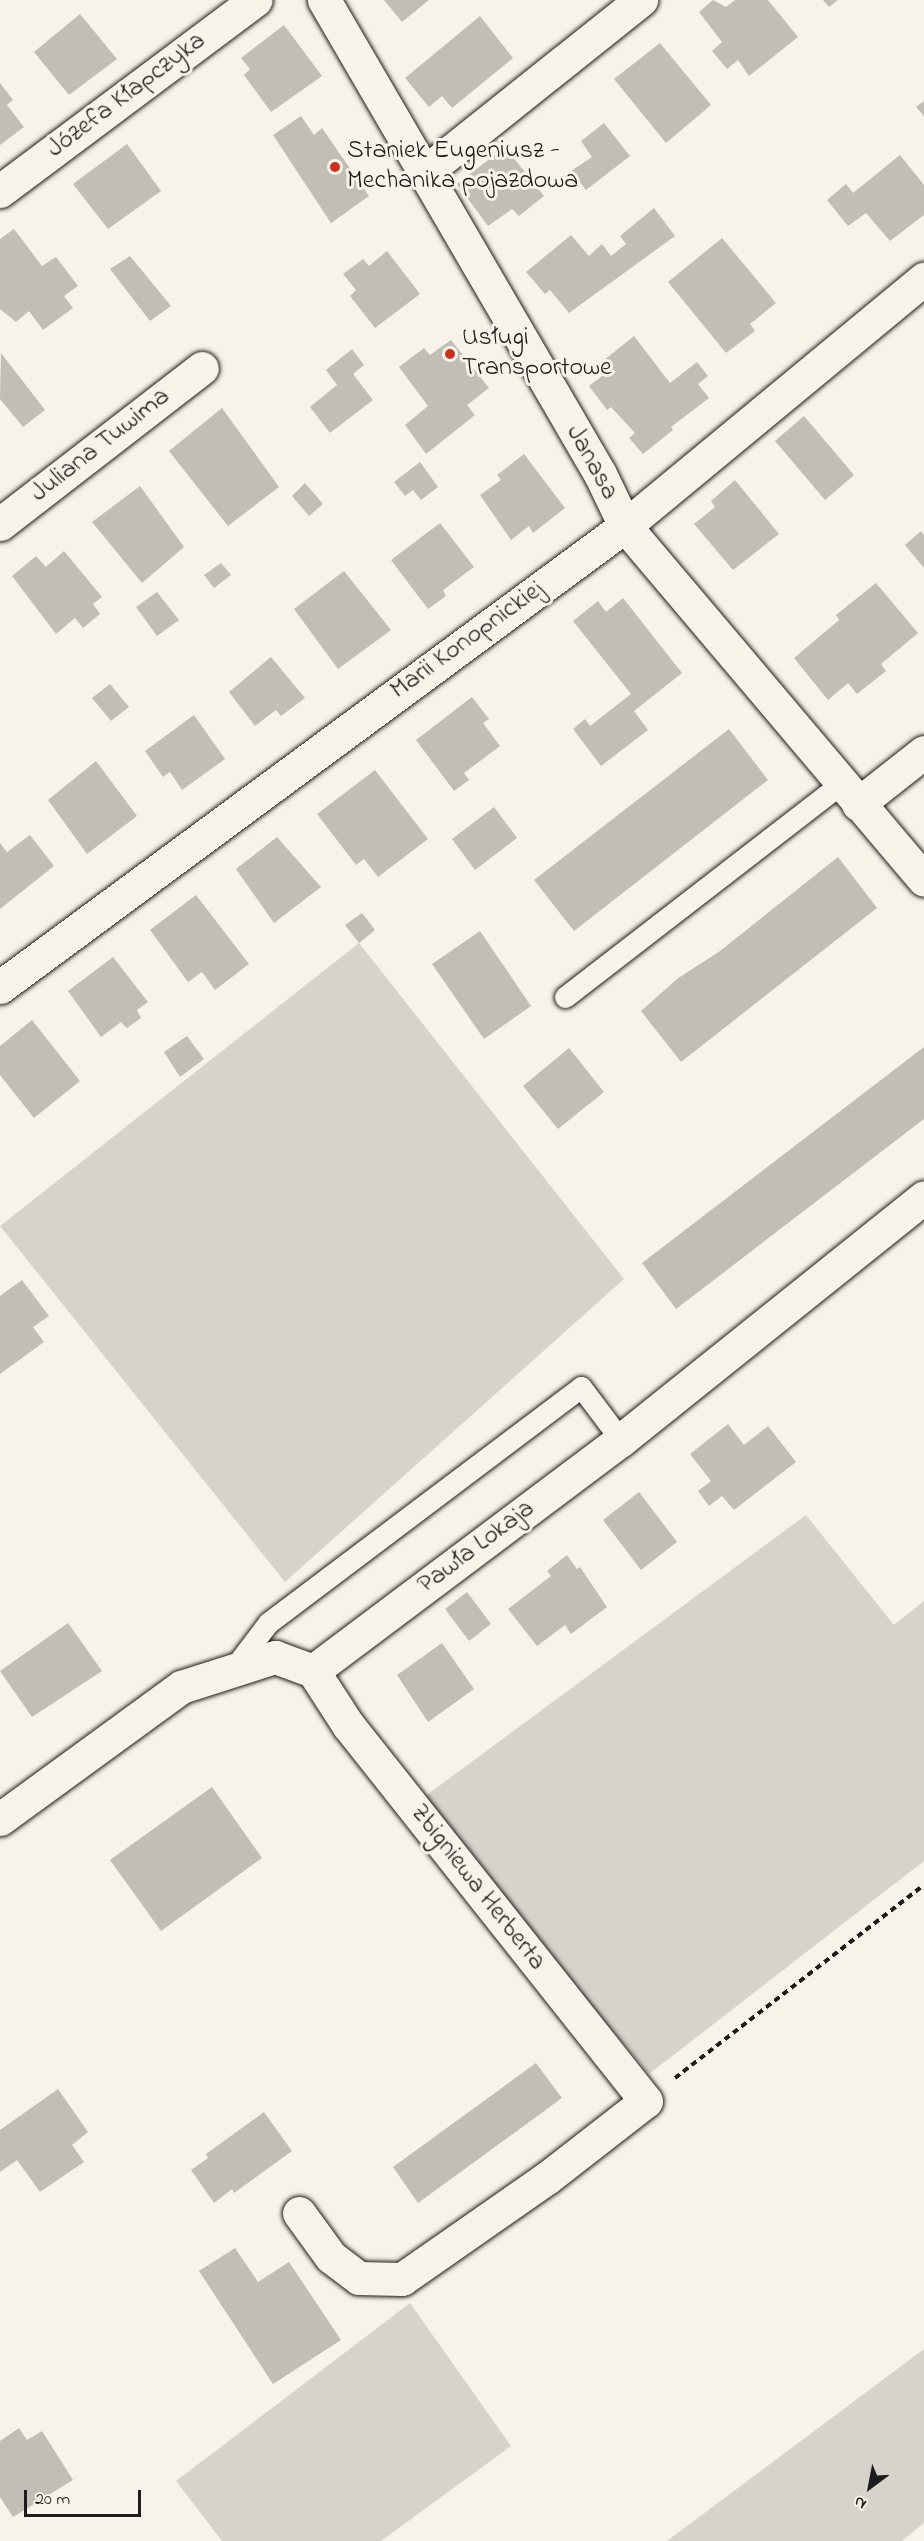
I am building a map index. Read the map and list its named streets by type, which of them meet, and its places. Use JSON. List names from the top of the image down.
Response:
{
  "streets": {
    "street": [
      "Józefa Kłapczyka",
      "Juliana Tuwima",
      "Janasa",
      "Marii Konopnickiej",
      "Pawła Lokaja",
      "Zbigniewa Herberta"
    ]
  },
  "crossings": [
    ["Janasa", "Marii Konopnickiej"],
    ["Pawła Lokaja", "Zbigniewa Herberta"]
  ],
  "places": ["Staniek Eugeniusz - Mechanika pojazdowa", "Usługi Transportowe"],
  "scale_bar": "20 m",
  "north": "bottom left"
}
